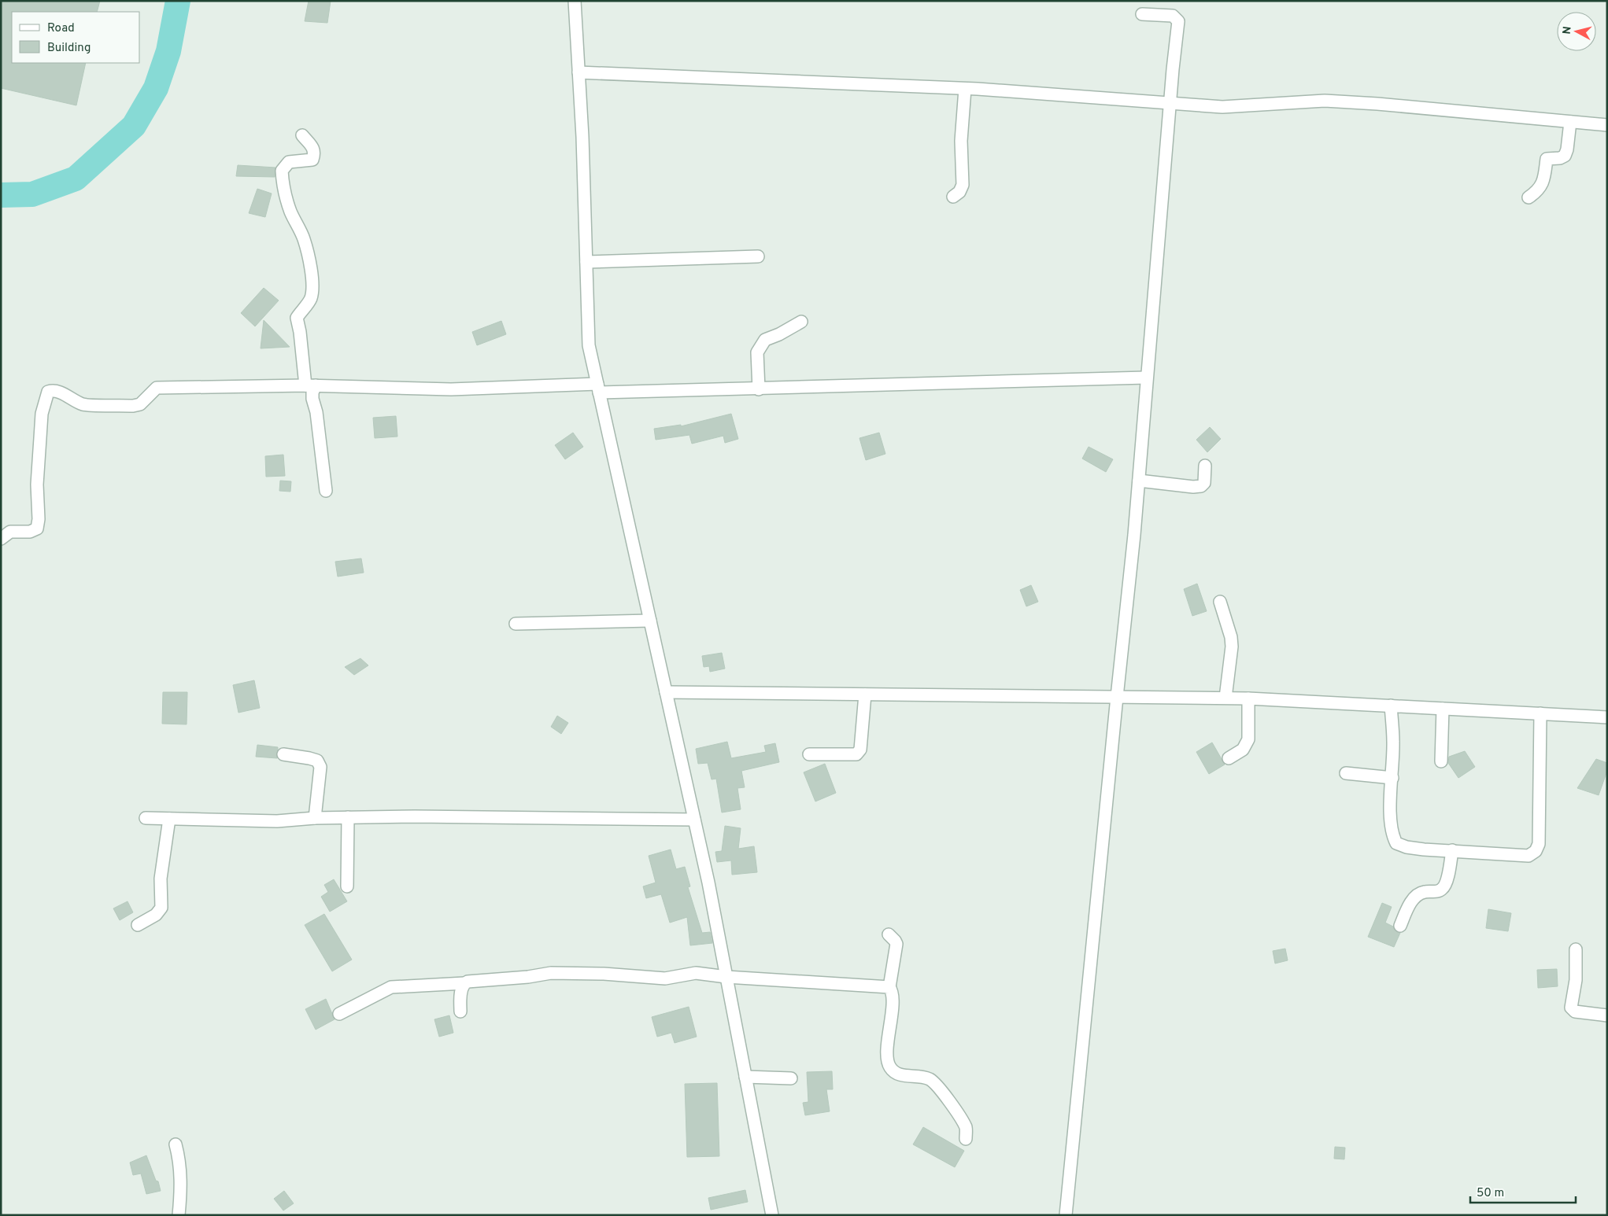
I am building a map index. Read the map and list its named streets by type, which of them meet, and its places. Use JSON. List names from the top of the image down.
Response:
{
  "legend": ["Road", "Building"],
  "scale_bar": "50 m",
  "north": "left"
}
